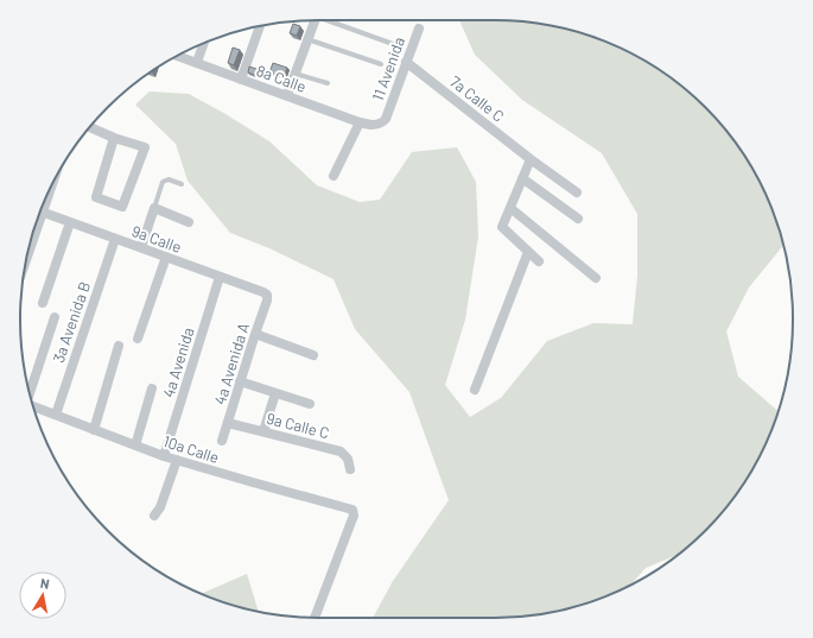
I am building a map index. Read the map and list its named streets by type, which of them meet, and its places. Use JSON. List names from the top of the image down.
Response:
{
  "streets": {
    "street": [
      "11 Avenida",
      "8a Calle",
      "7a Calle C",
      "9a Calle",
      "3a Avenida B",
      "4a Avenida",
      "4a Avenida A",
      "9a Calle C",
      "10a Calle"
    ]
  },
  "crossings": [
    ["11 Avenida", "8a Calle"],
    ["11 Avenida", "7a Calle C"],
    ["9a Calle", "3a Avenida B"],
    ["9a Calle", "4a Avenida"],
    ["9a Calle", "4a Avenida A"],
    ["3a Avenida B", "10a Calle"],
    ["4a Avenida", "10a Calle"],
    ["4a Avenida A", "9a Calle C"]
  ],
  "north": "top"
}
